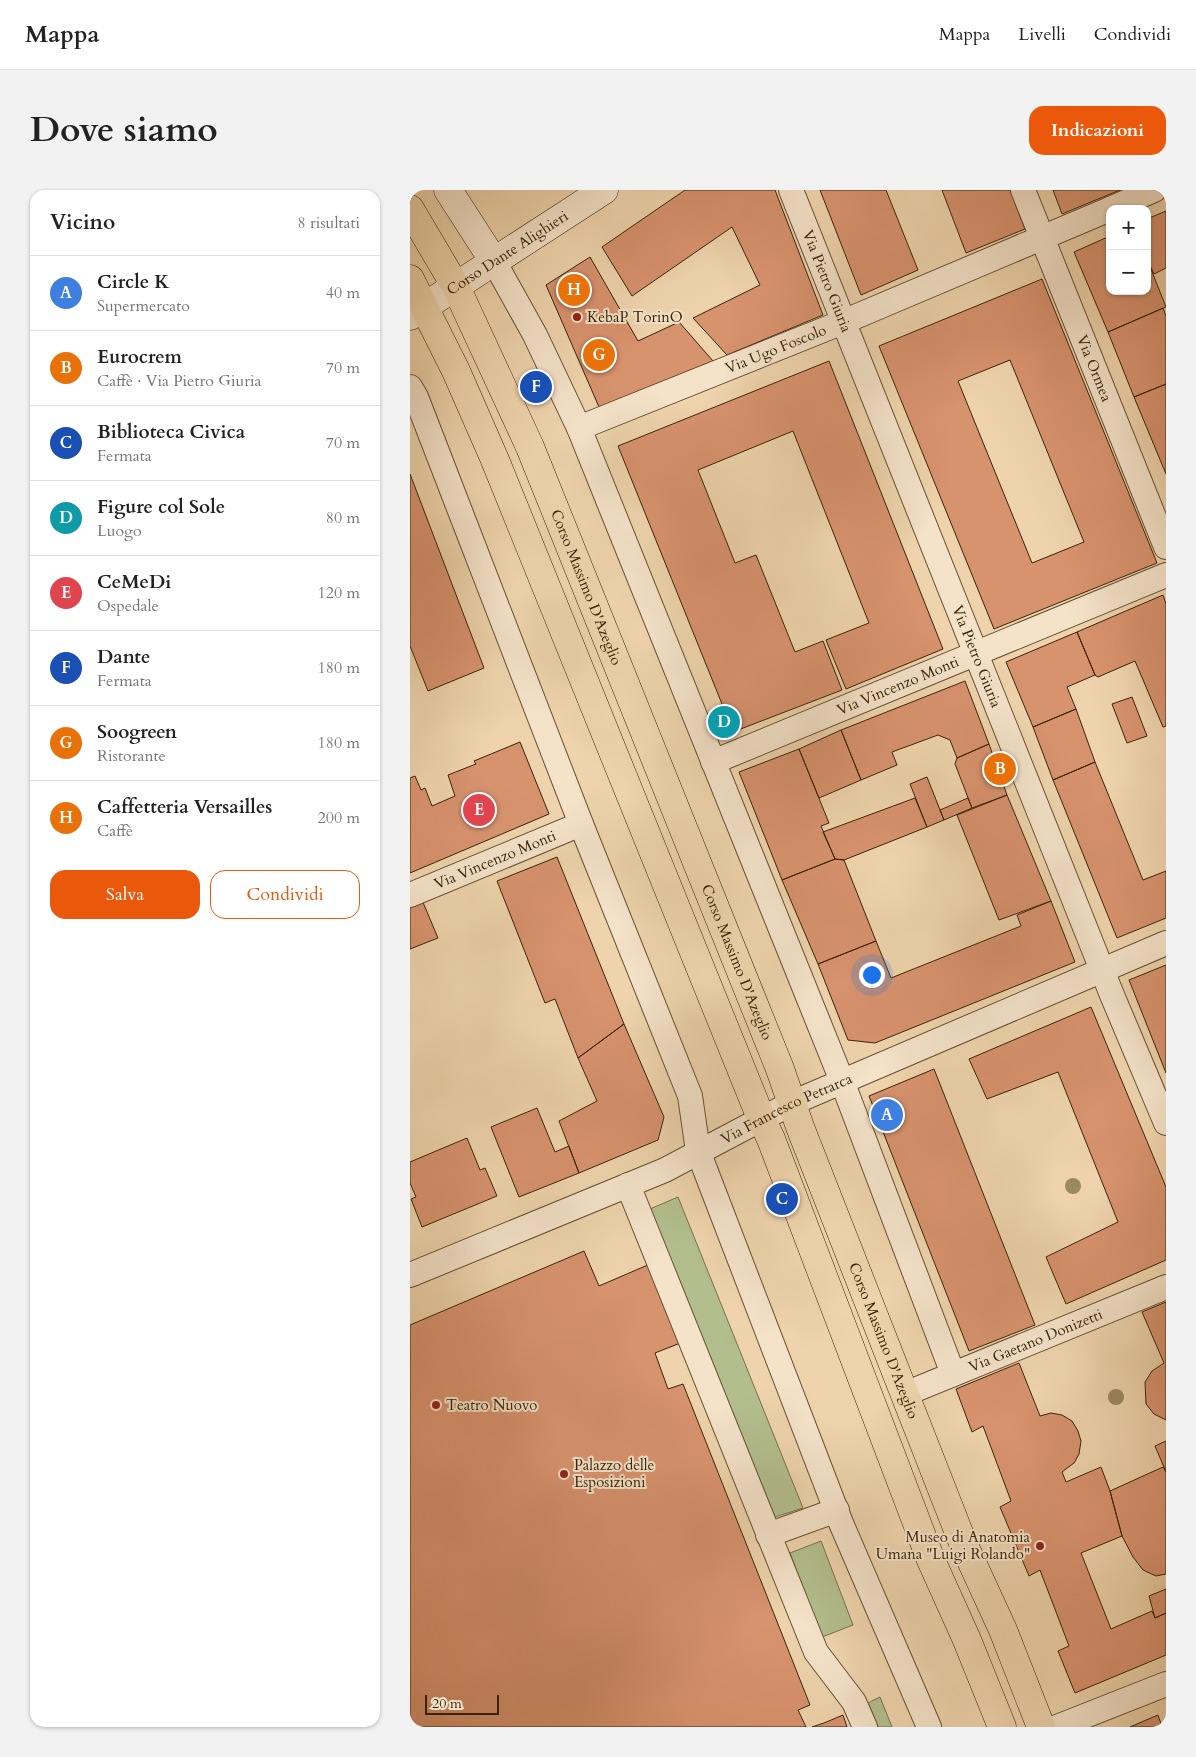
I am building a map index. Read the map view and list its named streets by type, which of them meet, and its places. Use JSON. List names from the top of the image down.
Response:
{
  "streets": {
    "main road": ["Corso Massimo D'Azeglio"],
    "street": [
      "Corso Dante Alighieri",
      "Via Pietro Giuria",
      "Via Ugo Foscolo",
      "Via Ormea",
      "Via Vincenzo Monti",
      "Via Francesco Petrarca",
      "Via Gaetano Donizetti"
    ]
  },
  "crossings": [
    ["Corso Dante Alighieri", "Corso Massimo D'Azeglio"],
    ["Via Pietro Giuria", "Via Ugo Foscolo"],
    ["Via Pietro Giuria", "Via Vincenzo Monti"],
    ["Via Pietro Giuria", "Via Francesco Petrarca"],
    ["Via Ugo Foscolo", "Via Ormea"],
    ["Corso Massimo D'Azeglio", "Via Francesco Petrarca"],
    ["Corso Massimo D'Azeglio", "Via Gaetano Donizetti"]
  ],
  "places": [
    "KebaP TorinO",
    "Teatro Nuovo",
    "Palazzo delle Esposizioni",
    "Museo di Anatomia Umana \"Luigi Rolando\""
  ],
  "scale_bar": "20 m",
  "page": {
    "header": "Mappa",
    "nav": ["Mappa", "Livelli", "Condividi"],
    "title": "Dove siamo",
    "buttons": [
      "Indicazioni",
      ["Salva", "Condividi"]
    ],
    "heading": ["Vicino", "8 risultati"],
    "map_buttons": ["+", "−"],
    "list": [
      {
        "mark": "A",
        "name": "Circle K",
        "note": "Supermercato",
        "value": "40 m"
      },
      {
        "mark": "B",
        "name": "Eurocrem",
        "note": "Caffè · Via Pietro Giuria",
        "value": "70 m"
      },
      {
        "mark": "C",
        "name": "Biblioteca Civica",
        "note": "Fermata",
        "value": "70 m"
      },
      {
        "mark": "D",
        "name": "Figure col Sole",
        "note": "Luogo",
        "value": "80 m"
      },
      {
        "mark": "E",
        "name": "CeMeDi",
        "note": "Ospedale",
        "value": "120 m"
      },
      {
        "mark": "F",
        "name": "Dante",
        "note": "Fermata",
        "value": "180 m"
      },
      {
        "mark": "G",
        "name": "Soogreen",
        "note": "Ristorante",
        "value": "180 m"
      },
      {
        "mark": "H",
        "name": "Caffetteria Versailles",
        "note": "Caffè",
        "value": "200 m"
      }
    ],
    "pins": [
      "H",
      "G",
      "F",
      "D",
      "B",
      "E",
      "A",
      "C"
    ],
    "scale": "20 m"
  }
}
